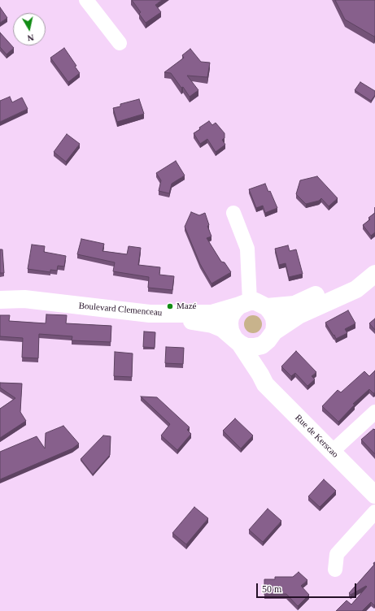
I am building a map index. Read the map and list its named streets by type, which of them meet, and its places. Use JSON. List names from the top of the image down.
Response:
{
  "streets": {
    "street": ["Boulevard Clemenceau", "Rue de Kerscao"]
  },
  "crossings": [
    ["Boulevard Clemenceau", "Rue de Kerscao"]
  ],
  "places": ["Mazé"],
  "scale_bar": "50 m",
  "north": "bottom"
}
